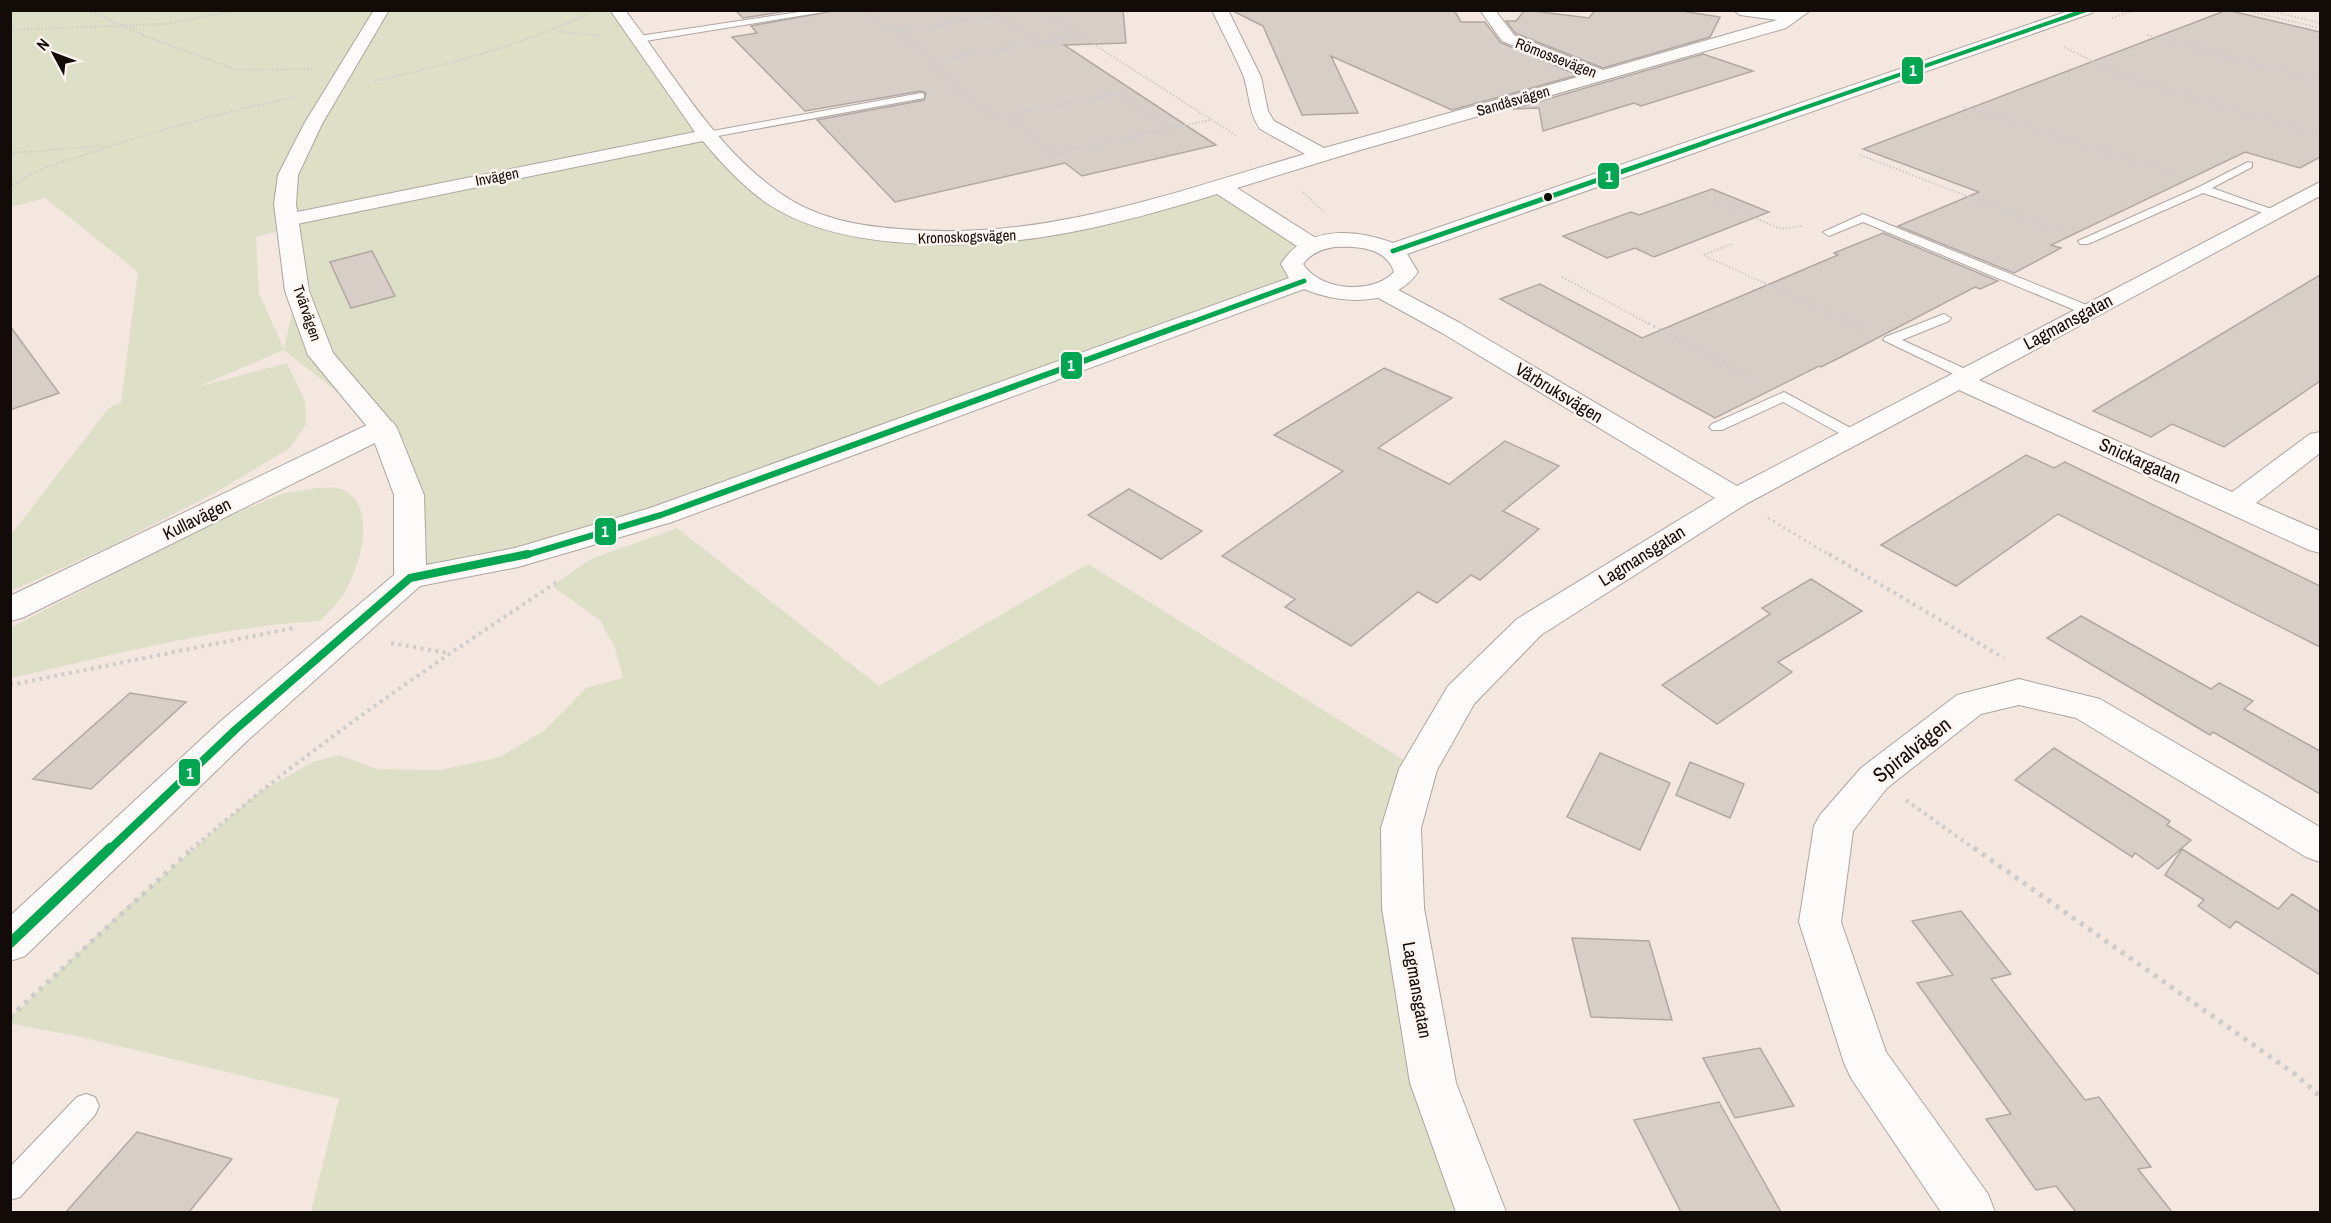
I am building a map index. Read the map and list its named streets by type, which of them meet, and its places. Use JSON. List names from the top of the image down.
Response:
{
  "streets": {
    "street": [
      "Römossevägen",
      "Sandåsvägen",
      "Invägen",
      "Kronoskogsvägen",
      "Tvärvägen",
      "Lagmansgatan",
      "Vårbruksvägen",
      "Snickargatan",
      "Kullavägen",
      "Spiralvägen"
    ]
  },
  "crossings": [
    ["Römossevägen", "Sandåsvägen"],
    ["Sandåsvägen", "Kronoskogsvägen"],
    ["Invägen", "Kronoskogsvägen"],
    ["Invägen", "Tvärvägen"],
    ["Tvärvägen", "Kullavägen"],
    ["Lagmansgatan", "Vårbruksvägen"],
    ["Lagmansgatan", "Snickargatan"]
  ],
  "lines": ["transit line 1"],
  "north": "top left"
}
